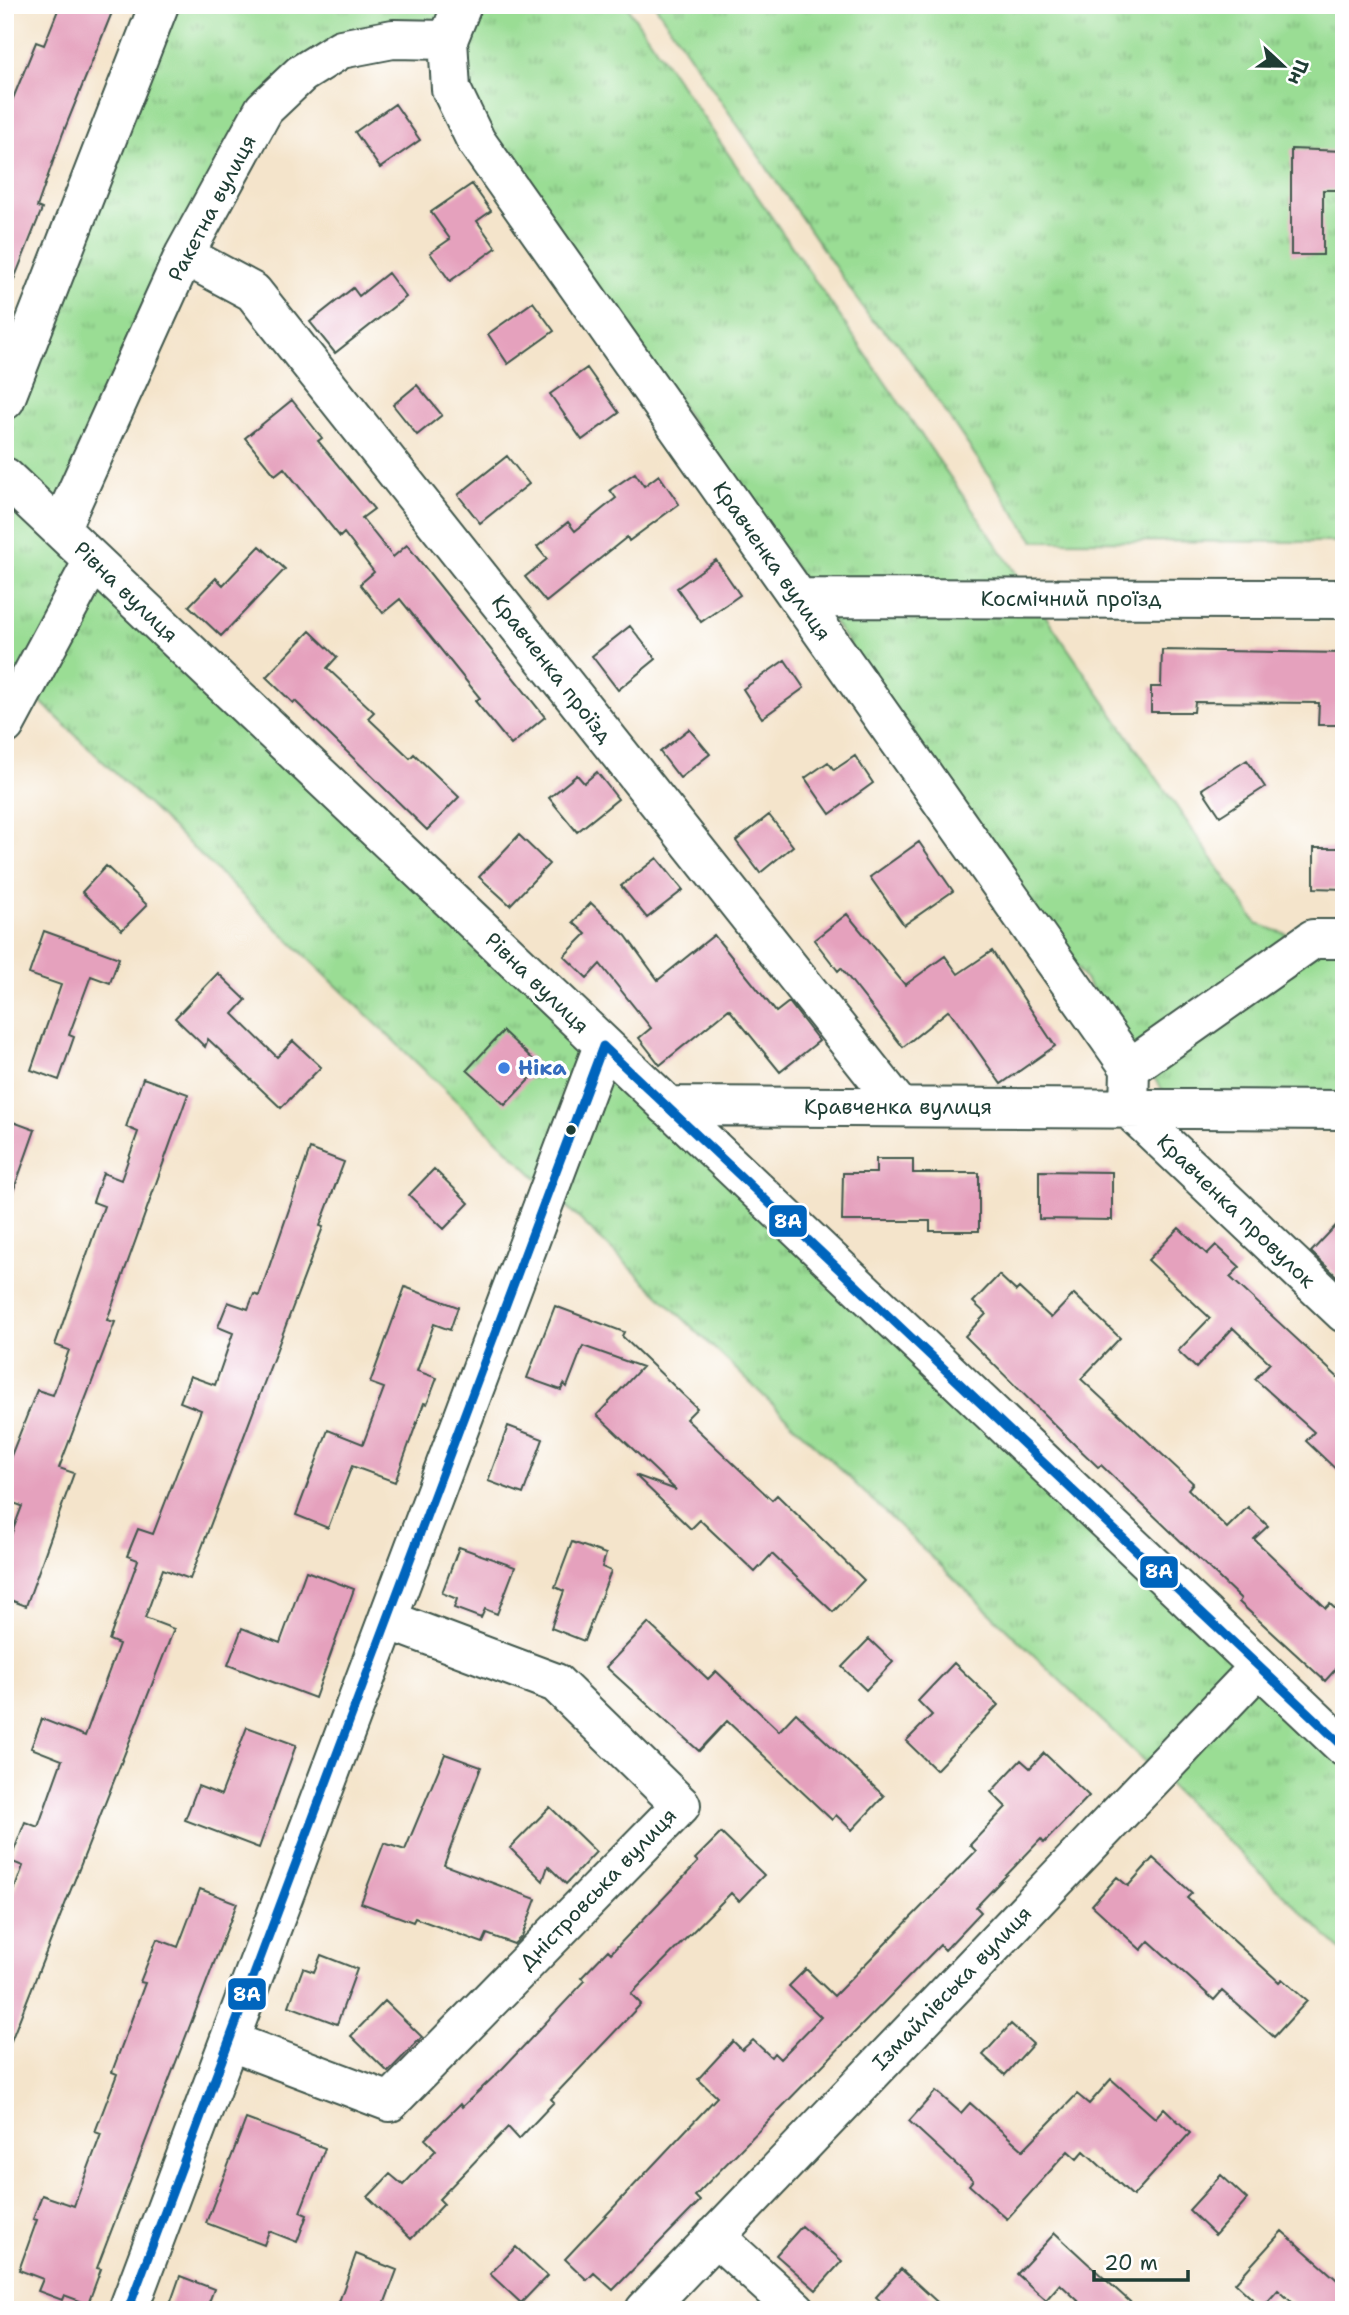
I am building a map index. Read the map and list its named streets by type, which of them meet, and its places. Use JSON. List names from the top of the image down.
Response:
{
  "streets": {
    "street": [
      "Ракетна вулиця",
      "Кравченка вулиця",
      "Рівна вулиця",
      "Космічний проїзд",
      "Кравченка проїзд",
      "Кравченка провулок",
      "Дністровська вулиця",
      "Ізмайлівська вулиця"
    ]
  },
  "crossings": [
    ["Ракетна вулиця", "Кравченка вулиця"],
    ["Ракетна вулиця", "Рівна вулиця"],
    ["Ракетна вулиця", "Кравченка проїзд"],
    ["Кравченка вулиця", "Рівна вулиця"],
    ["Кравченка вулиця", "Космічний проїзд"],
    ["Кравченка вулиця", "Кравченка проїзд"],
    ["Кравченка вулиця", "Кравченка провулок"],
    ["Рівна вулиця", "Ізмайлівська вулиця"]
  ],
  "places": ["Ніка"],
  "lines": ["transit line 8А"],
  "scale_bar": "20 m",
  "north": "right"
}
